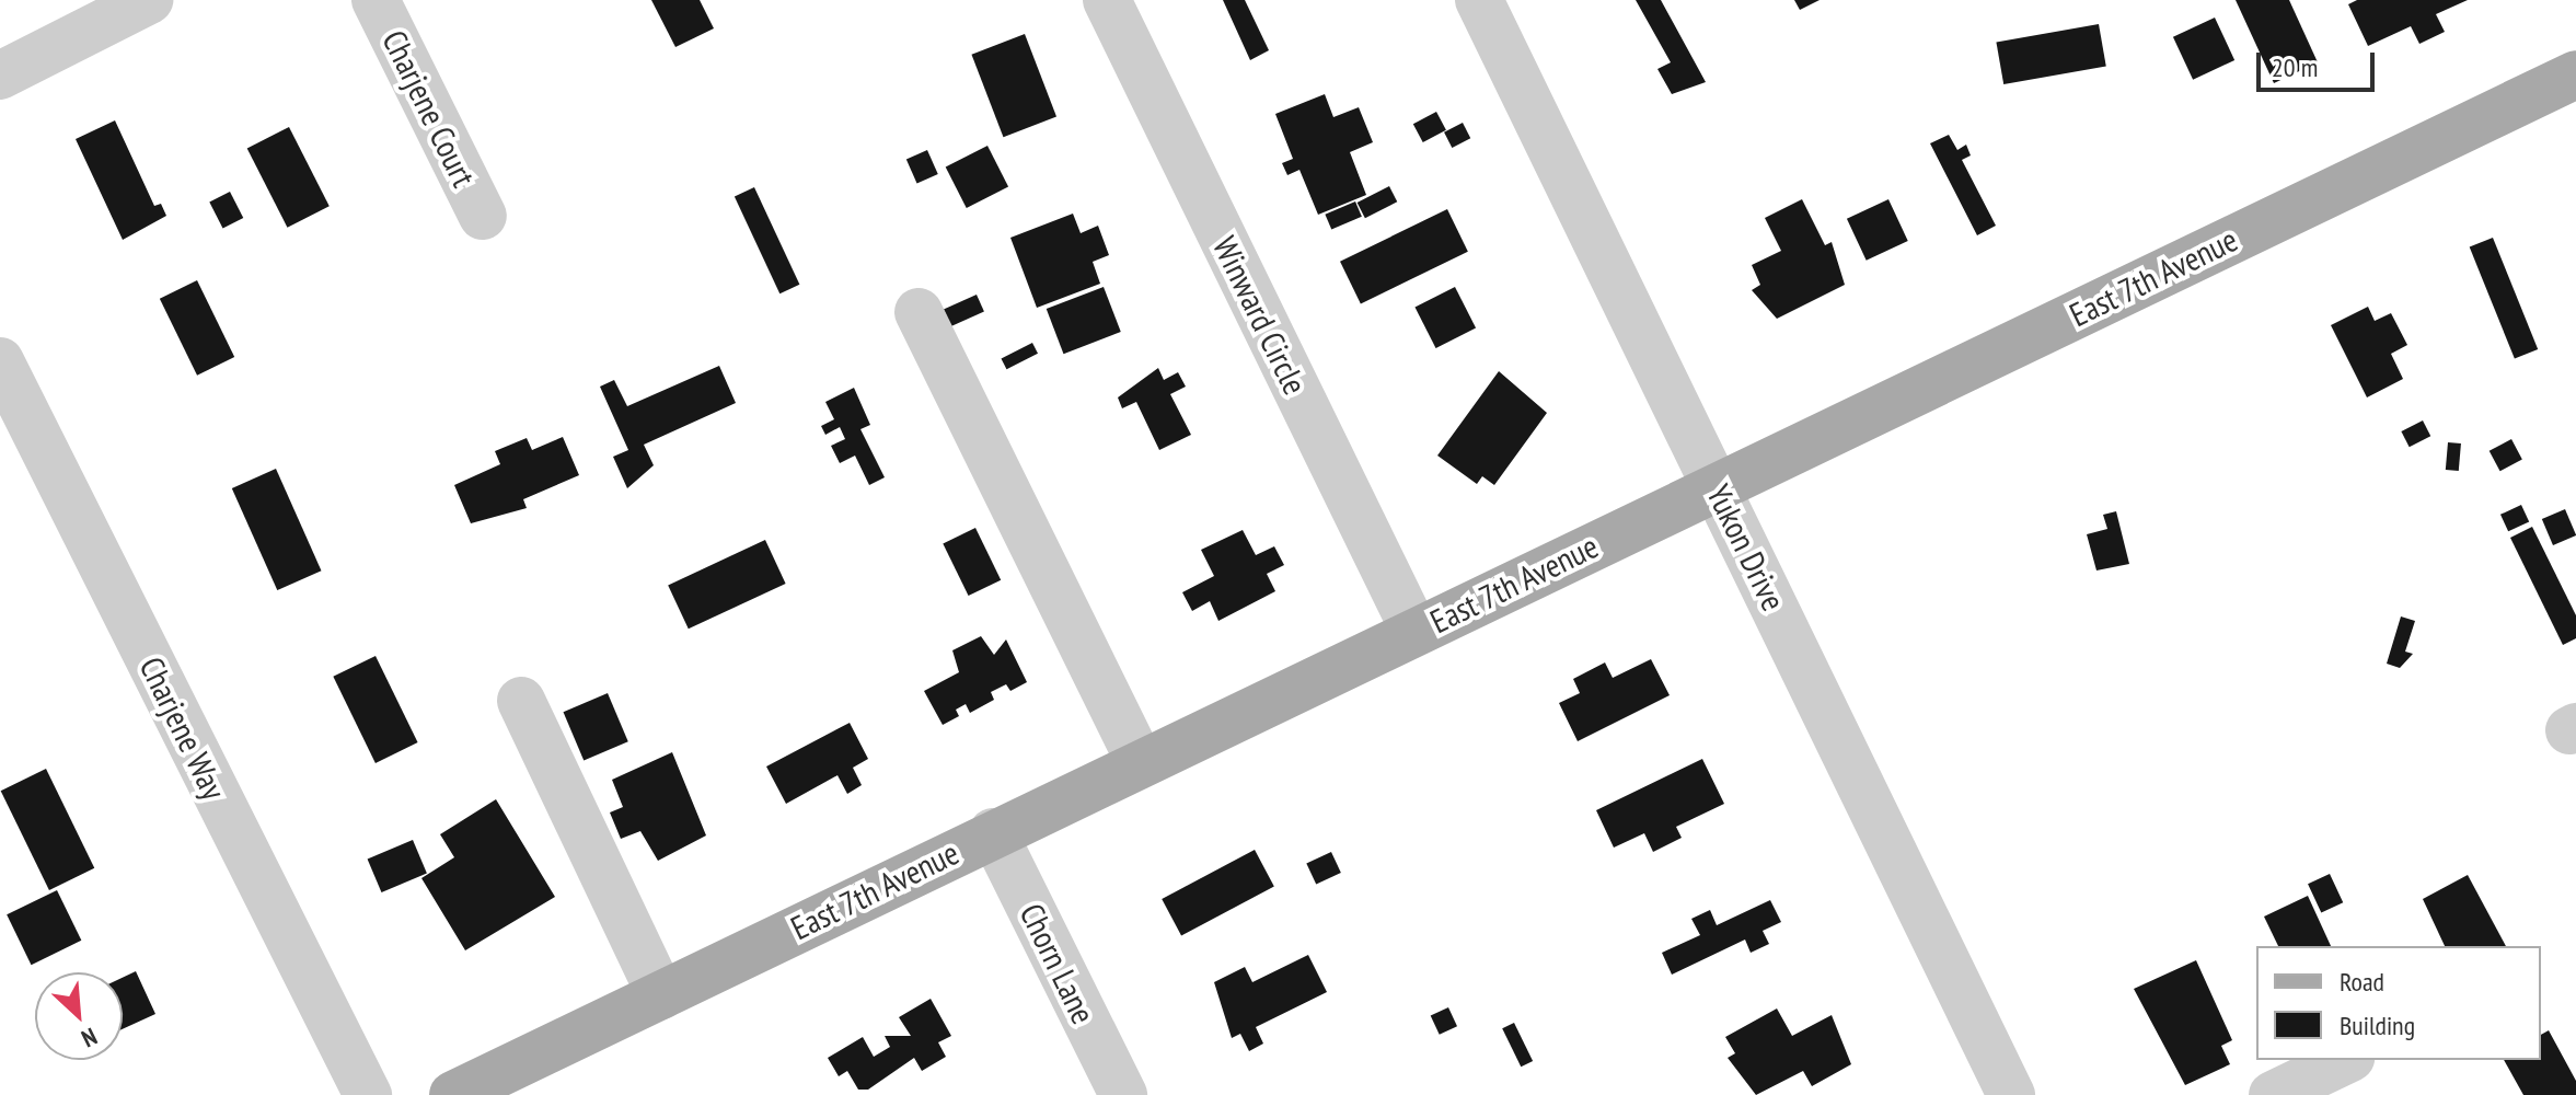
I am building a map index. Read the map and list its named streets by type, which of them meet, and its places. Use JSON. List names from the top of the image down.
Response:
{
  "streets": {
    "main road": ["East 7th Avenue"],
    "street": [
      "Charjene Court",
      "Winward Circle",
      "Yukon Drive",
      "Charjene Way",
      "Chorn Lane"
    ]
  },
  "crossings": [
    ["East 7th Avenue", "Winward Circle"],
    ["East 7th Avenue", "Yukon Drive"],
    ["East 7th Avenue", "Chorn Lane"]
  ],
  "legend": ["Road", "Building"],
  "scale_bar": "20 m",
  "north": "bottom right"
}
